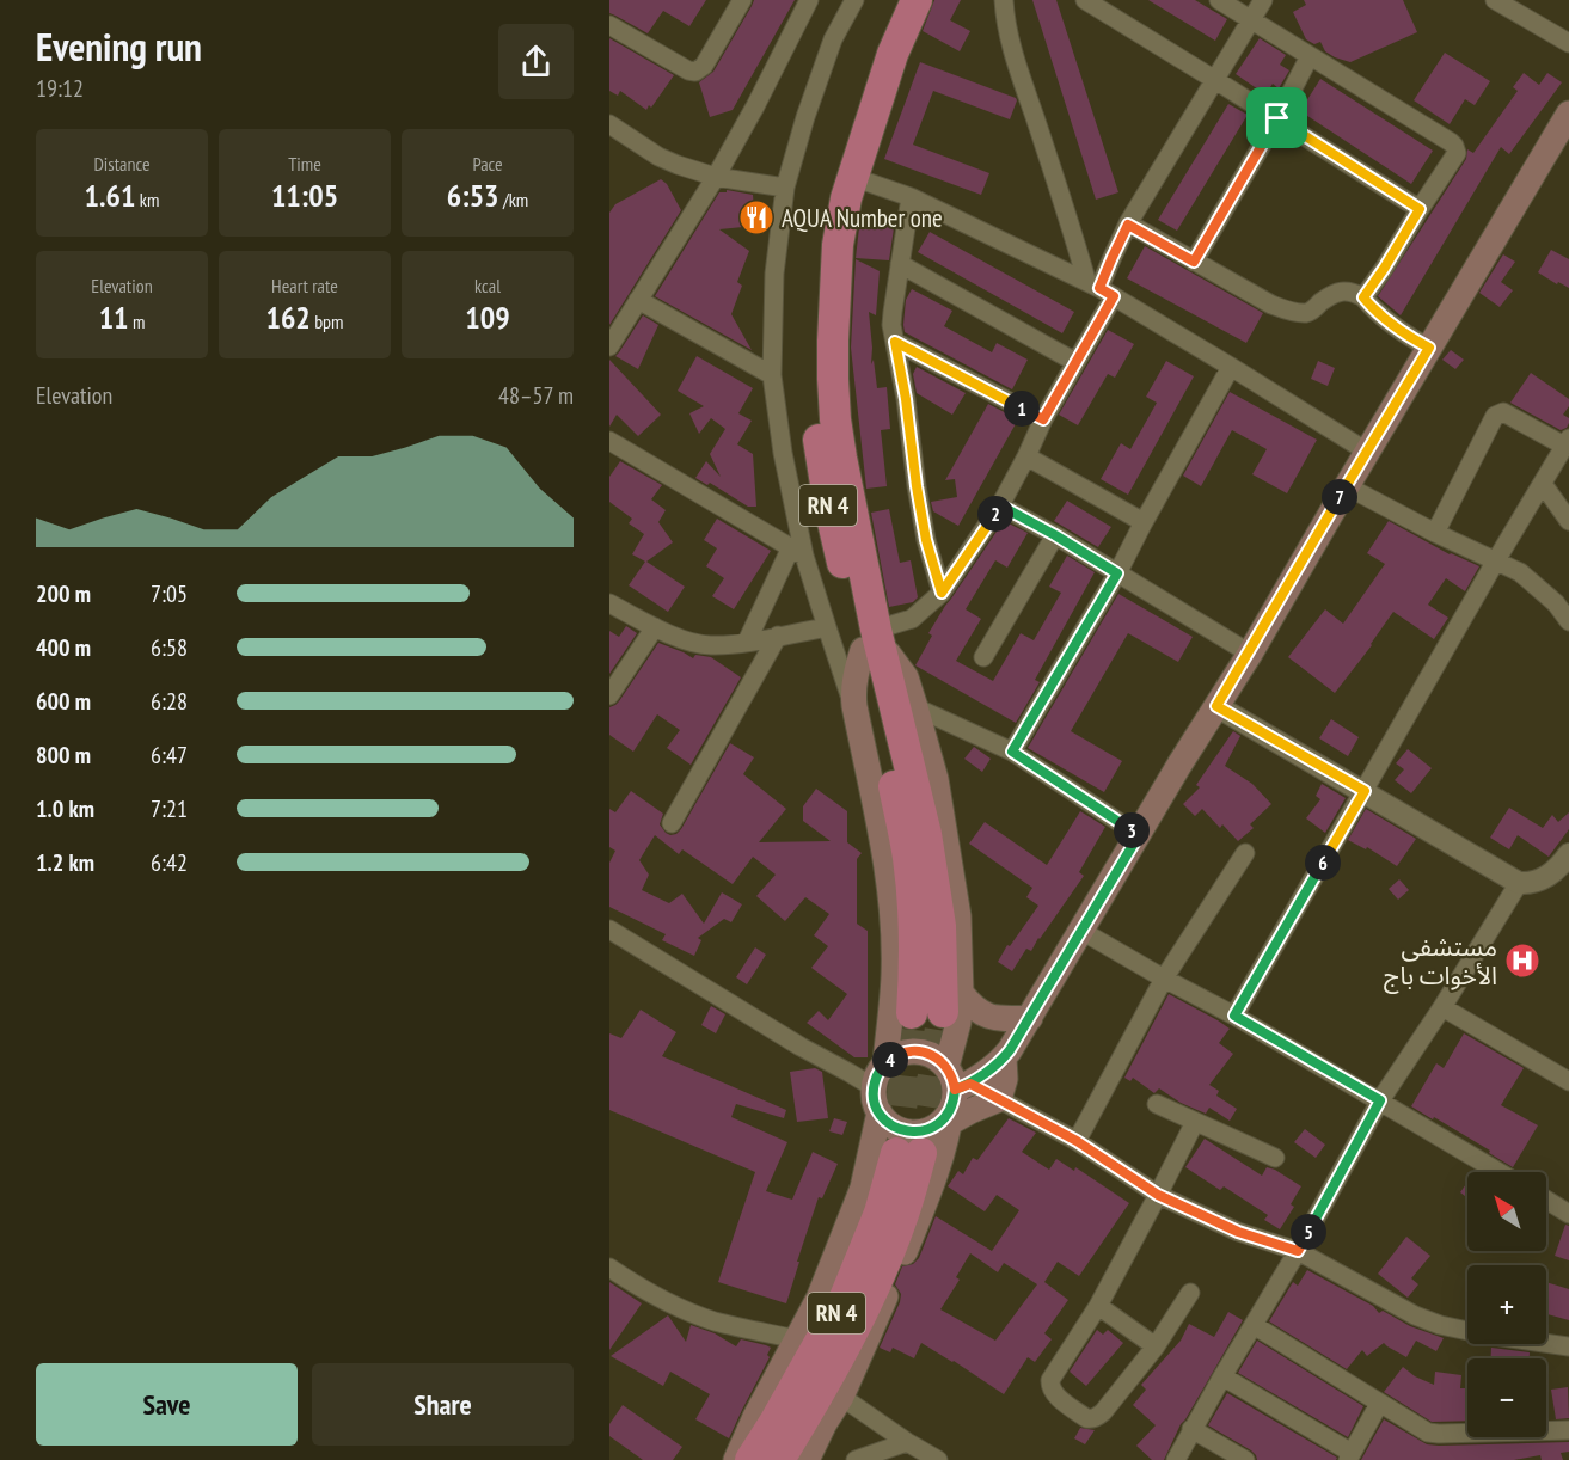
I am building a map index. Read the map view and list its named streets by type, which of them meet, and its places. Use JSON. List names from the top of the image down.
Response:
{
  "streets": {
    "highway": ["RN 4"]
  },
  "places": {
    "restaurant": ["AQUA Number one"],
    "hospital": ["مستشفى الأخوات باج"]
  },
  "north": "top left",
  "page": {
    "heading": ["Evening run", "19:12"],
    "stats": [
      ["Distance", "1.61 km"],
      ["Time", "11:05"],
      ["Pace", "6:53 /km"],
      ["Elevation", "11 m"],
      ["Heart rate", "162 bpm"],
      ["kcal", "109"]
    ],
    "chart": ["Elevation", "48–57 m"],
    "pins": [
      "1",
      "7",
      "2",
      "3",
      "6",
      "4",
      "5"
    ],
    "list": [
      {
        "name": "200 m",
        "note": "7:05"
      },
      {
        "name": "400 m",
        "note": "6:58"
      },
      {
        "name": "600 m",
        "note": "6:28"
      },
      {
        "name": "800 m",
        "note": "6:47"
      },
      {
        "name": "1.0 km",
        "note": "7:21"
      },
      {
        "name": "1.2 km",
        "note": "6:42"
      }
    ],
    "map_buttons": ["+", "−"],
    "buttons": ["Save", "Share"]
  }
}
